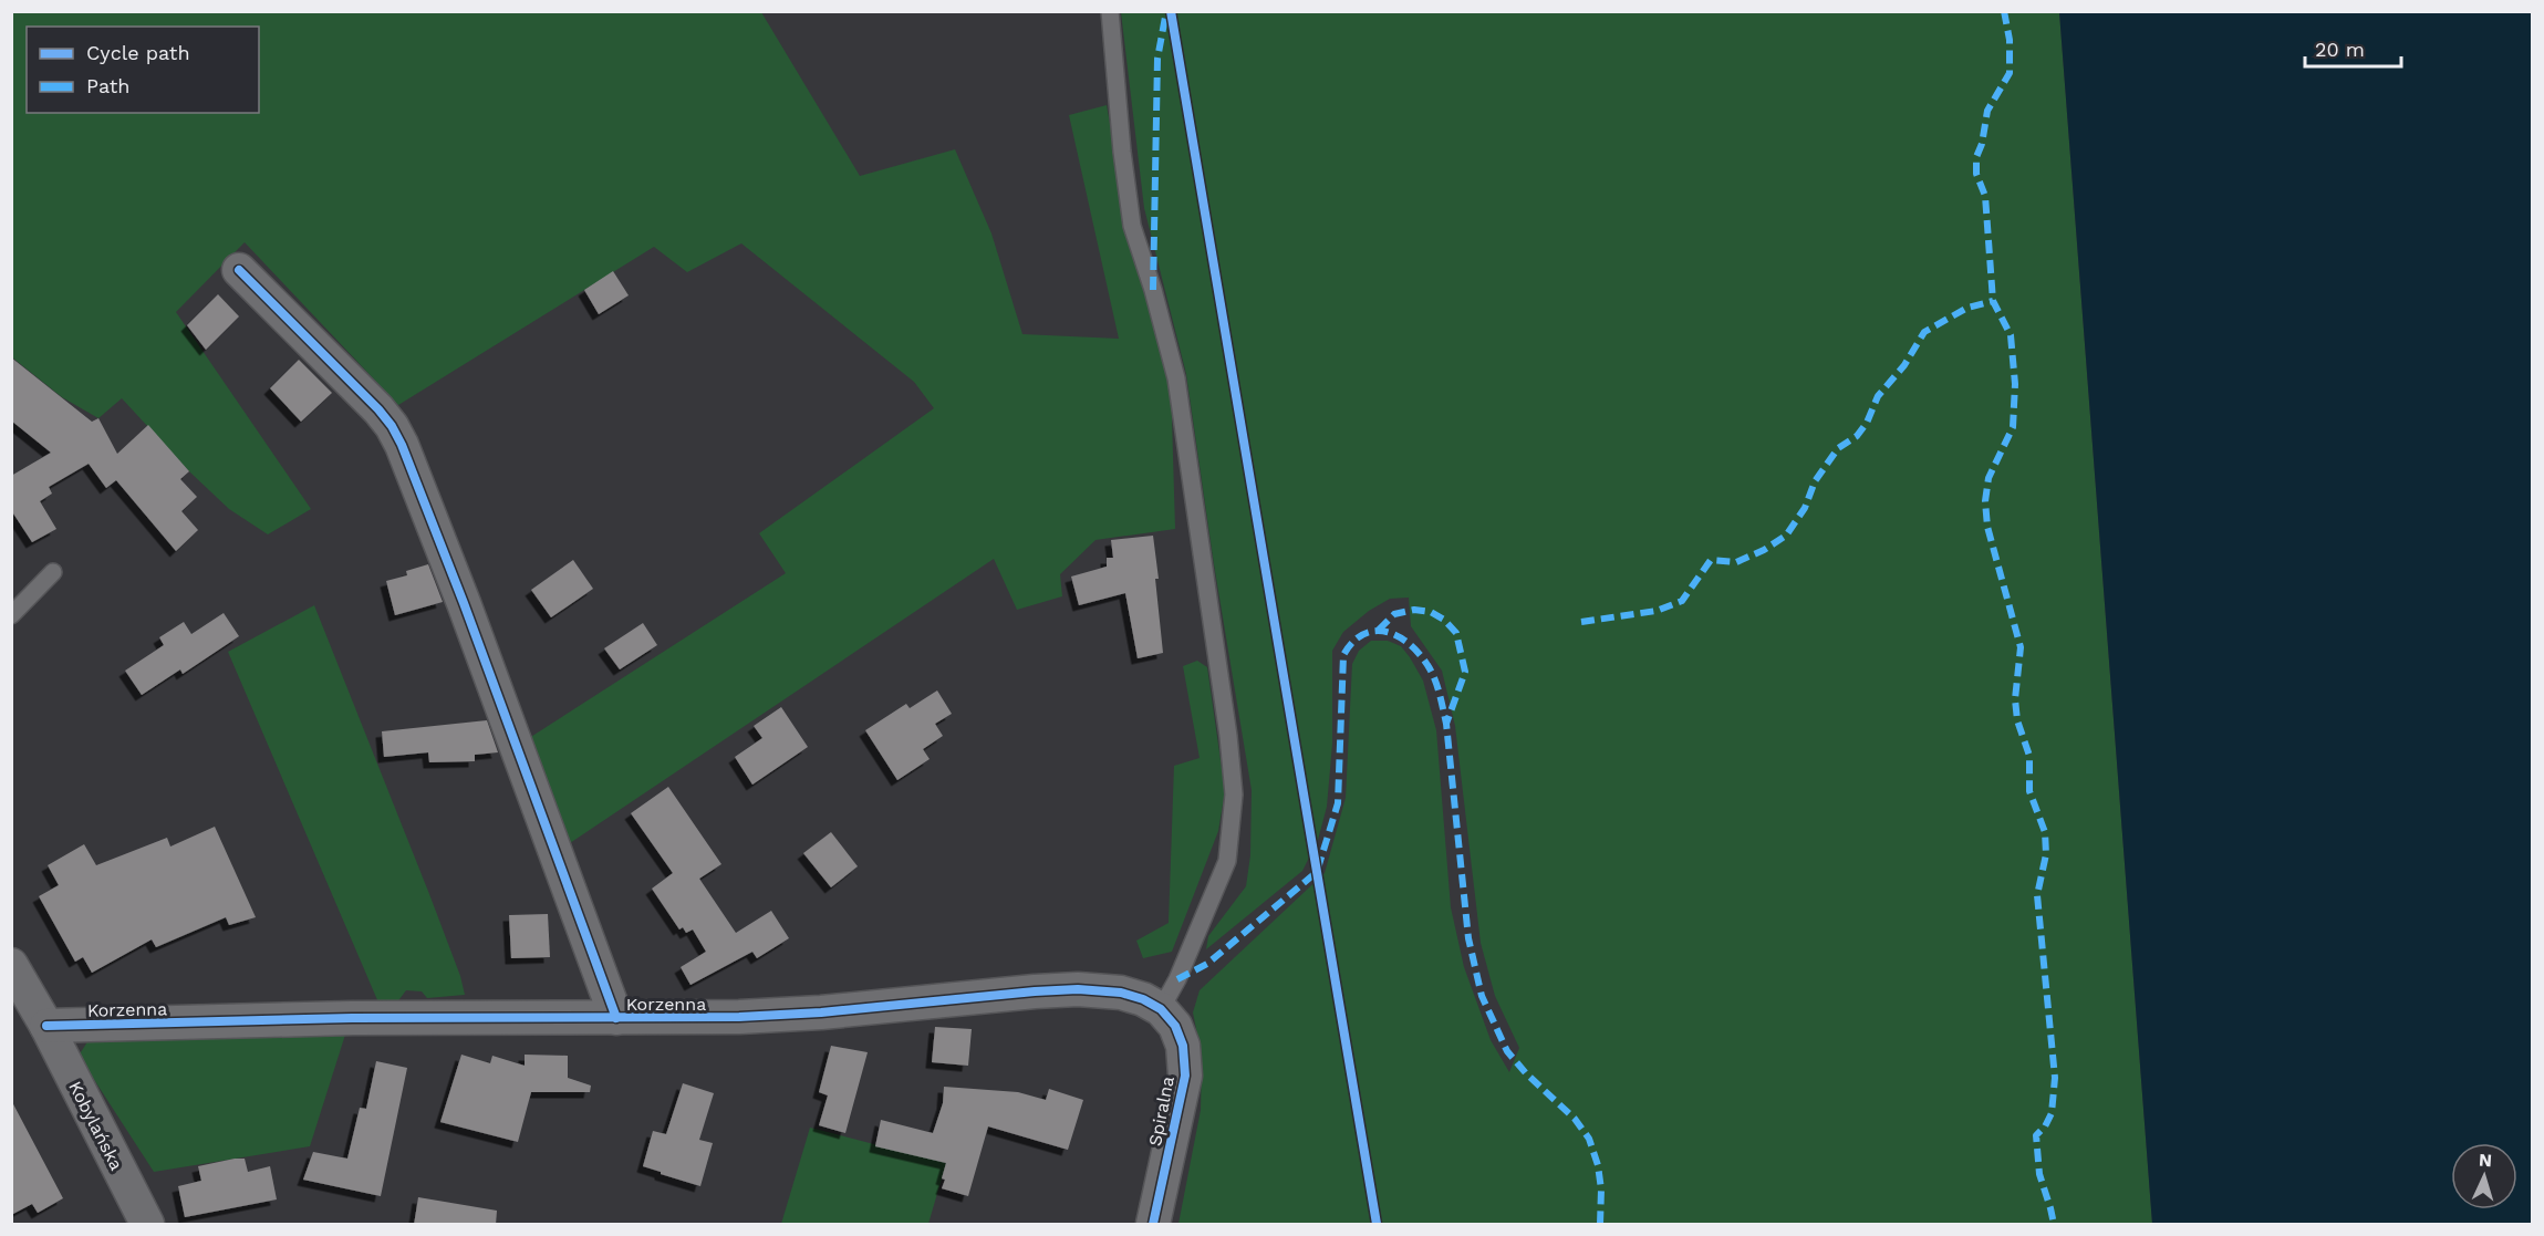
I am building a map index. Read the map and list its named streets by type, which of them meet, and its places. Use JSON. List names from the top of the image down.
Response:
{
  "streets": {
    "street": ["Korzenna", "Spiralna", "Kobylańska"]
  },
  "crossings": [
    ["Korzenna", "Spiralna"],
    ["Korzenna", "Kobylańska"]
  ],
  "legend": ["Cycle path", "Path"],
  "scale_bar": "20 m",
  "north": "top"
}
